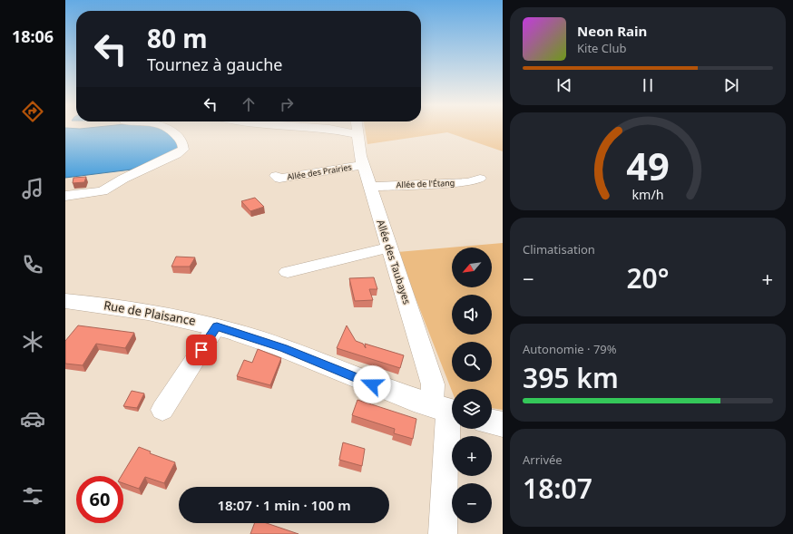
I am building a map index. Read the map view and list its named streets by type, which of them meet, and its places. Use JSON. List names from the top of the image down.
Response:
{
  "streets": {
    "main road": ["Rue de Plaisance"],
    "street": ["Allée des Prairies", "Allée de l'Étang", "Allée des Taubayes"]
  },
  "crossings": [
    ["Allée des Prairies", "Allée des Taubayes"],
    ["Allée de l'Étang", "Allée des Taubayes"],
    ["Allée des Taubayes", "Rue de Plaisance"]
  ],
  "north": "bottom left",
  "page": {
    "tabs": "18:06",
    "turn": ["80 m", "Tournez à gauche"],
    "song": ["Neon Rain", "Kite Club"],
    "tile": [
      "Climatisation",
      ["Autonomie · 79%", "395 km"],
      ["Arrivée", "18:07"]
    ],
    "map_buttons": ["+", "−"],
    "heat": ["−", "20°", "+"],
    "limit": "60",
    "trip": "18:07 · 1 min · 100 m",
    "gauge": ["49", "km/h"]
  }
}
